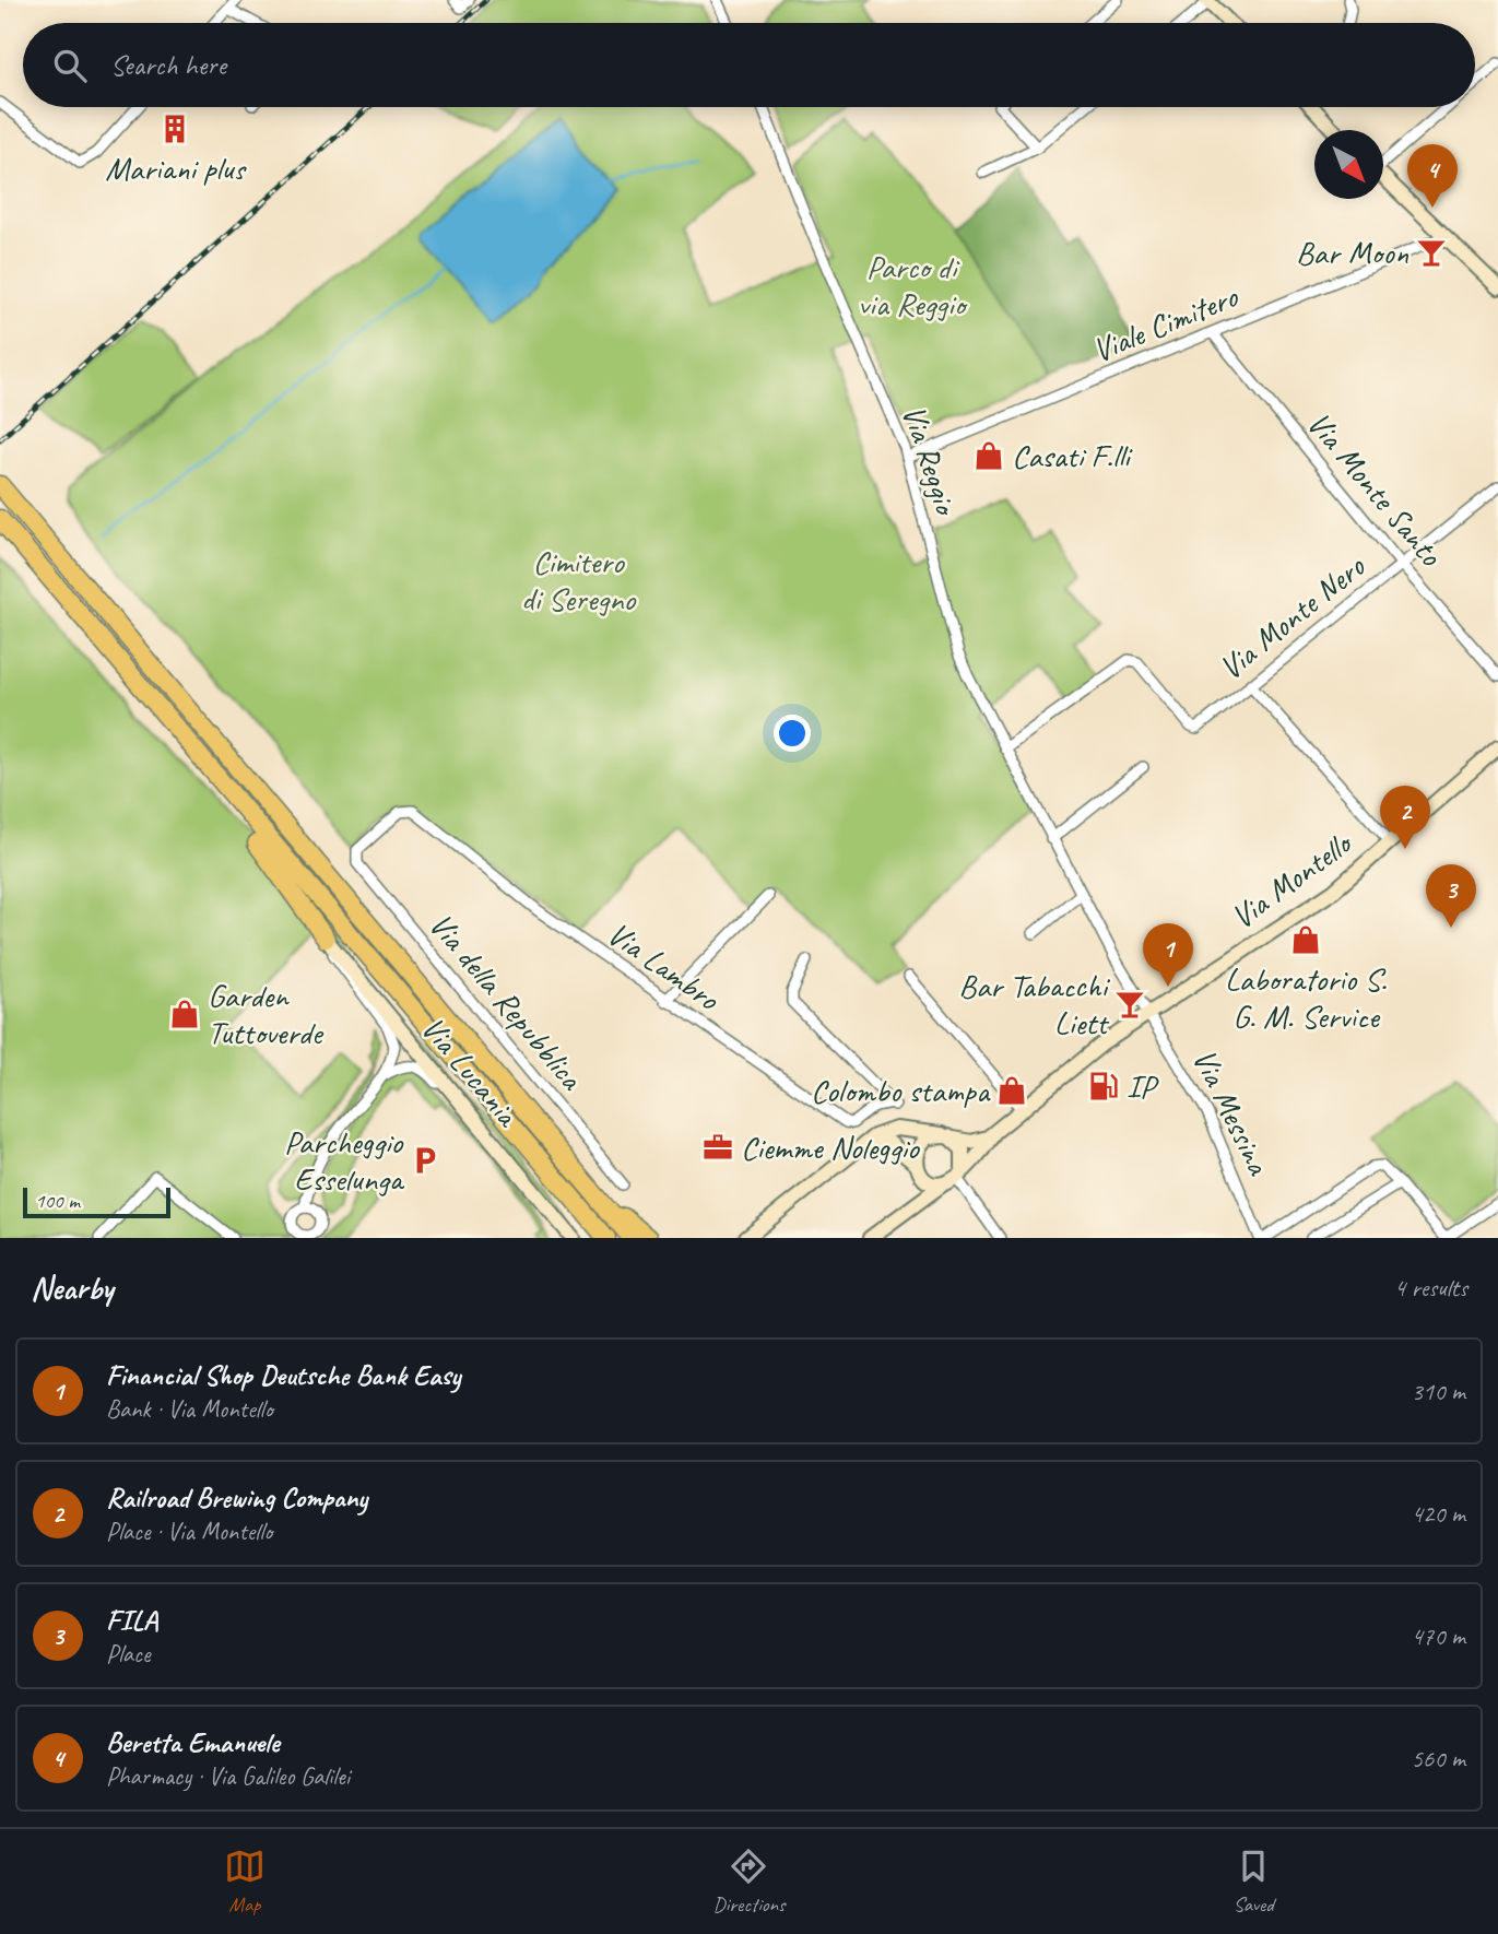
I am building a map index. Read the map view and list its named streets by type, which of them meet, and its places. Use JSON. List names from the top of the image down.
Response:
{
  "streets": {
    "street": [
      "Viale Cimitero",
      "Via Reggio",
      "Via Monte Santo",
      "Via Monte Nero",
      "Via Montello",
      "Via Lambro",
      "Via della Repubblica",
      "Via Lucania",
      "Via Messina"
    ]
  },
  "crossings": [
    ["Viale Cimitero", "Via Reggio"],
    ["Viale Cimitero", "Via Monte Santo"],
    ["Via Reggio", "Via Monte Nero"],
    ["Via Reggio", "Via Montello"],
    ["Via Reggio", "Via Messina"],
    ["Via Monte Santo", "Via Monte Nero"],
    ["Via Montello", "Via Messina"],
    ["Via Lambro", "Via della Repubblica"]
  ],
  "parks": ["Parco di via Reggio", "Cimitero di Seregno"],
  "places": {
    "building": ["Mariani plus"],
    "bar": ["Bar Moon", "Bar Tabacchi Liett"],
    "shop": [
      "Casati F.lli",
      "Laboratorio S. G. M. Service",
      "Garden Tuttoverde",
      "Colombo stampa"
    ],
    "fuel station": ["IP"],
    "office": ["Ciemme Noleggio"],
    "parking": ["Parcheggio Esselunga"]
  },
  "scale_bar": "100 m",
  "north": "bottom right",
  "page": {
    "search": "Search here",
    "pins": [
      "4",
      "2",
      "3",
      "1"
    ],
    "scale": "100 m",
    "heading": ["Nearby", "4 results"],
    "list": [
      {
        "mark": "1",
        "name": "Financial Shop Deutsche Bank Easy",
        "note": "Bank · Via Montello",
        "value": "310 m"
      },
      {
        "mark": "2",
        "name": "Railroad Brewing Company",
        "note": "Place · Via Montello",
        "value": "420 m"
      },
      {
        "mark": "3",
        "name": "FILA",
        "note": "Place",
        "value": "470 m"
      },
      {
        "mark": "4",
        "name": "Beretta Emanuele",
        "note": "Pharmacy · Via Galileo Galilei",
        "value": "560 m"
      }
    ],
    "nav": ["Map", "Directions", "Saved"]
  }
}
